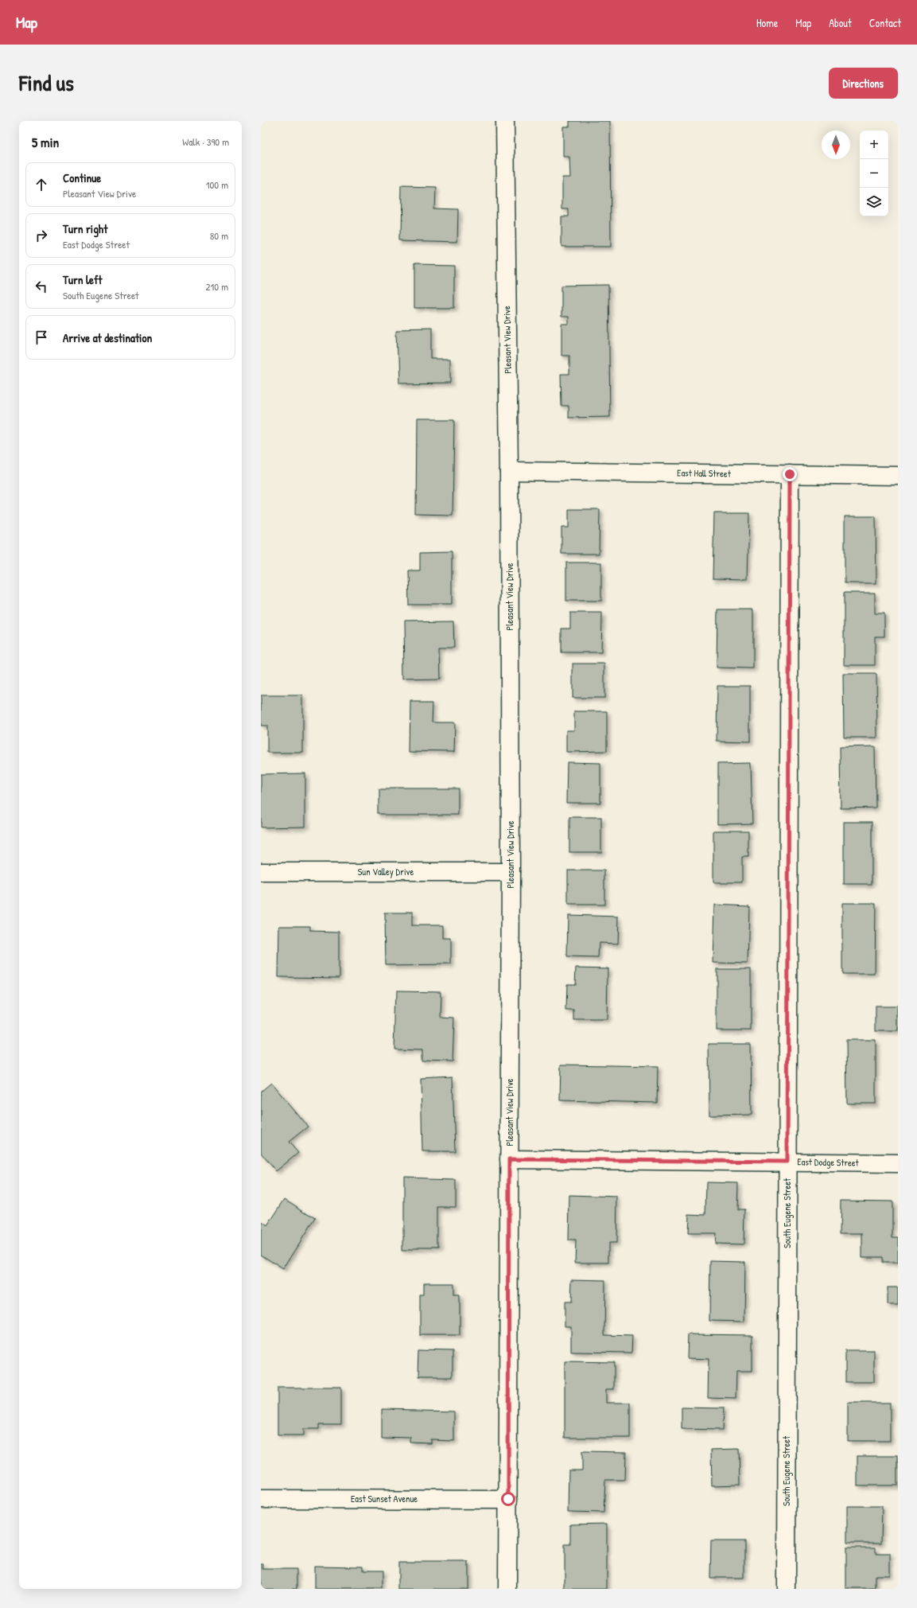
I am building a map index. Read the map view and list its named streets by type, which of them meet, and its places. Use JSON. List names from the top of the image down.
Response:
{
  "streets": {
    "street": [
      "Pleasant View Drive",
      "East Hall Street",
      "Sun Valley Drive",
      "East Dodge Street",
      "South Eugene Street",
      "East Sunset Avenue"
    ]
  },
  "crossings": [
    ["Pleasant View Drive", "East Hall Street"],
    ["Pleasant View Drive", "Sun Valley Drive"],
    ["Pleasant View Drive", "East Dodge Street"],
    ["Pleasant View Drive", "East Sunset Avenue"],
    ["East Hall Street", "South Eugene Street"],
    ["East Dodge Street", "South Eugene Street"]
  ],
  "north": "bottom",
  "page": {
    "header": "Map",
    "nav": [
      "Home",
      "Map",
      "About",
      "Contact"
    ],
    "title": "Find us",
    "buttons": "Directions",
    "heading": ["5 min", "Walk · 390 m"],
    "map_buttons": ["+", "−"],
    "list": [
      ["Continue", "Pleasant View Drive", "100 m"],
      ["Turn right", "East Dodge Street", "80 m"],
      ["Turn left", "South Eugene Street", "210 m"],
      "Arrive at destination"
    ]
  }
}
